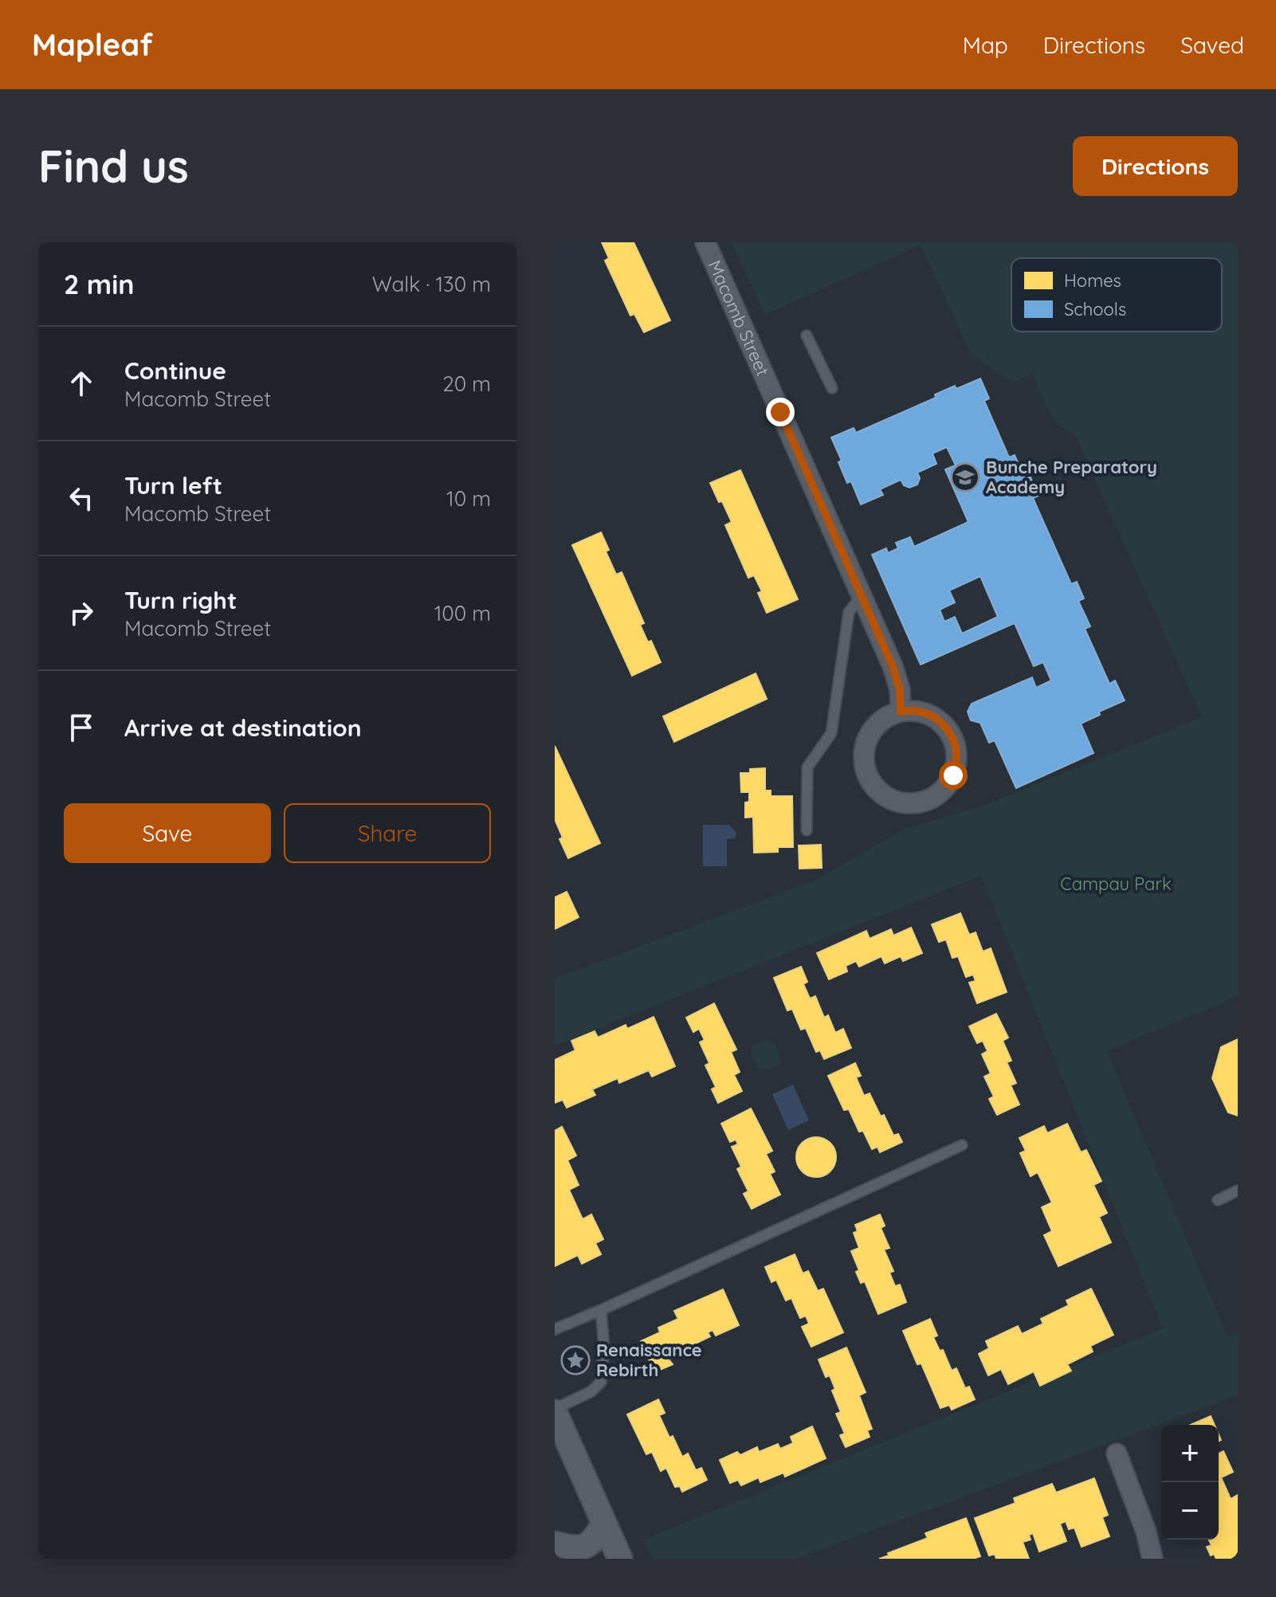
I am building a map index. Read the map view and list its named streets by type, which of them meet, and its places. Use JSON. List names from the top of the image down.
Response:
{
  "streets": {
    "street": ["Macomb Street"]
  },
  "parks": ["Campau Park"],
  "places": {
    "school or university": ["Bunche Preparatory Academy"],
    "place": ["Renaissance Rebirth"]
  },
  "legend": ["Homes", "Schools"],
  "page": {
    "header": "Mapleaf",
    "nav": ["Map", "Directions", "Saved"],
    "buttons": [
      "Directions",
      ["Save", "Share"]
    ],
    "title": "Find us",
    "heading": ["2 min", "Walk · 130 m"],
    "list": [
      ["Continue", "Macomb Street", "20 m"],
      ["Turn left", "Macomb Street", "10 m"],
      ["Turn right", "Macomb Street", "100 m"],
      "Arrive at destination"
    ],
    "map_buttons": ["+", "−"]
  }
}
